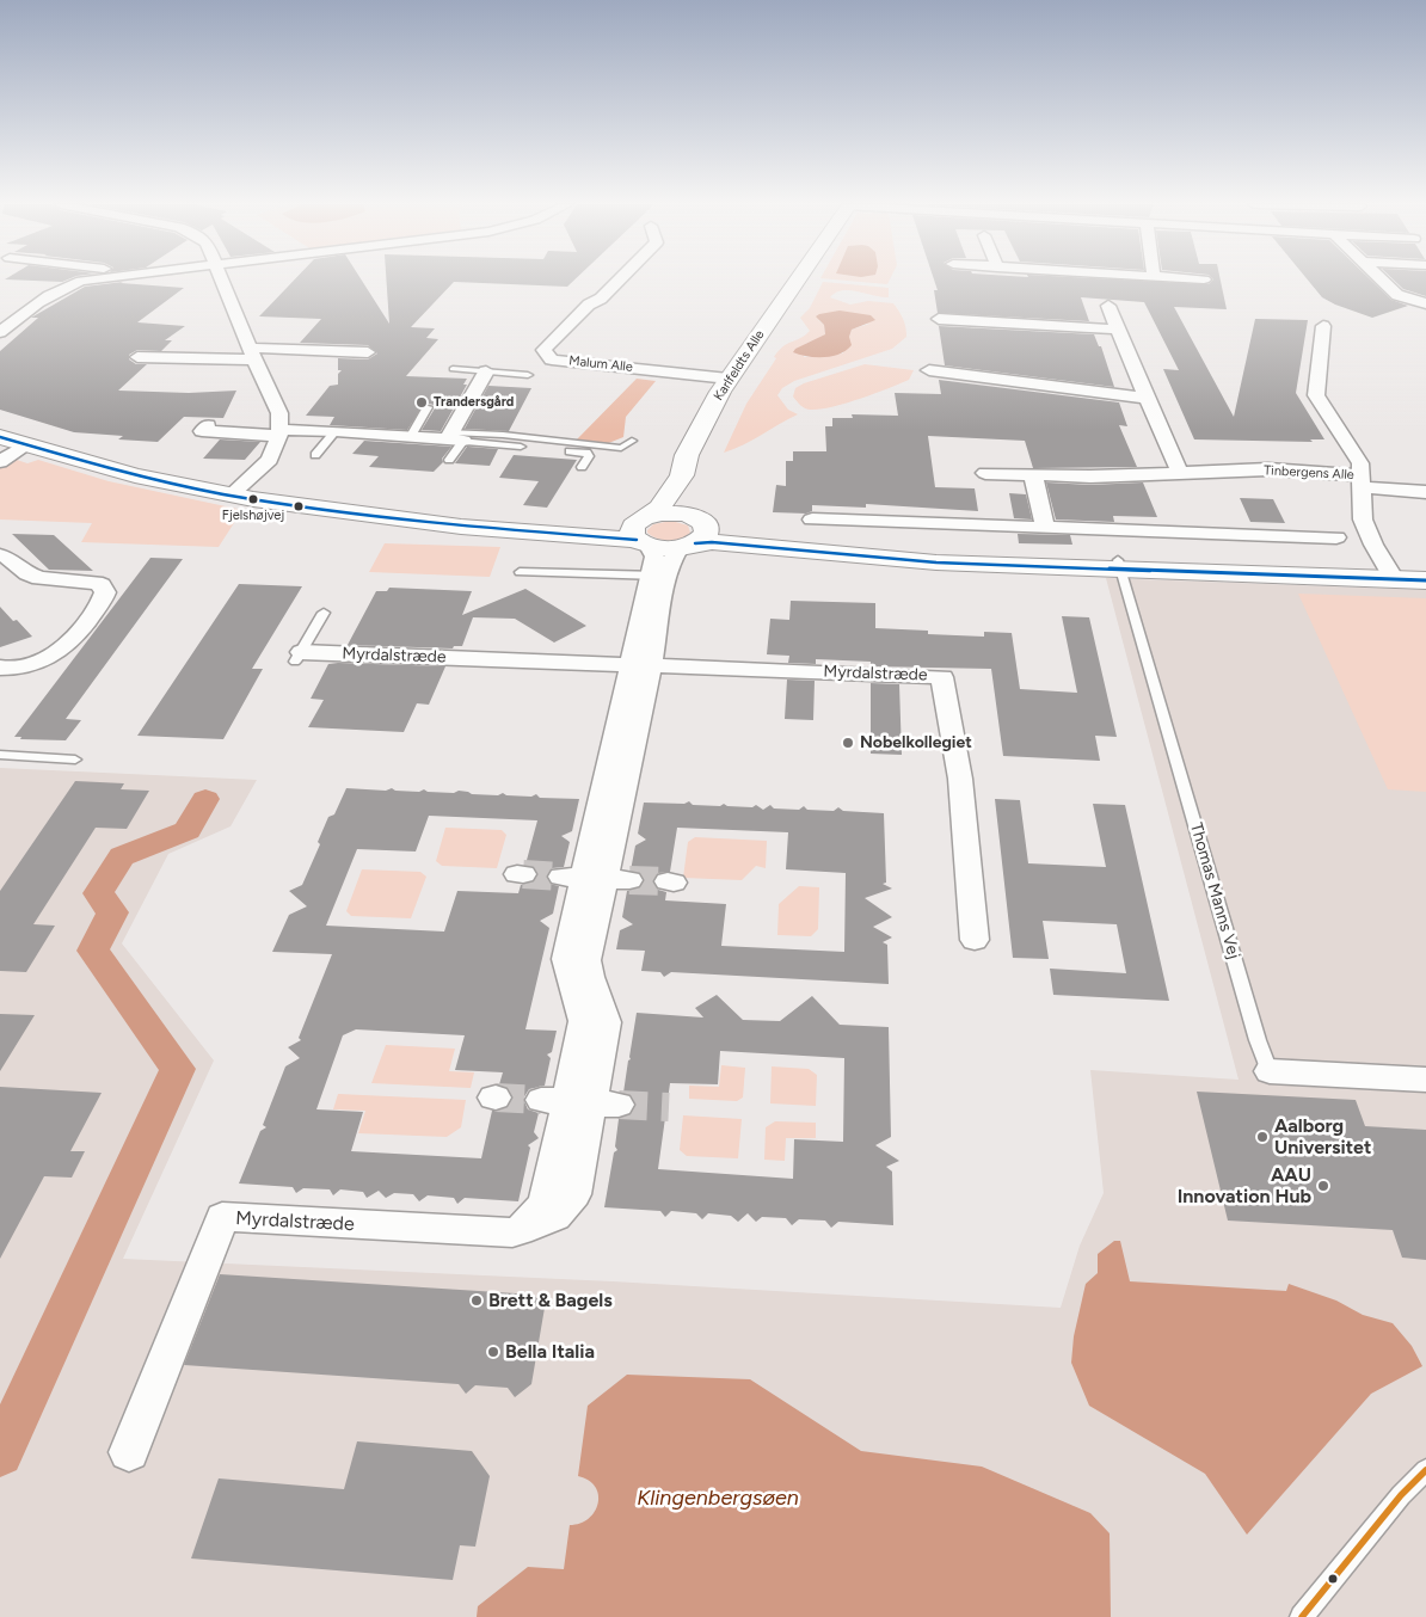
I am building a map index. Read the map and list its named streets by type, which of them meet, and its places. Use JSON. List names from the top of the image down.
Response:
{
  "streets": {
    "street": [
      "Malum Alle",
      "Karlfeldts Alle",
      "Tinbergens Alle",
      "Myrdalstræde",
      "Thomas Manns Vej"
    ]
  },
  "crossings": [
    ["Malum Alle", "Karlfeldts Alle"],
    ["Karlfeldts Alle", "Myrdalstræde"]
  ],
  "water": ["Klingenbergsøen"],
  "places": [
    "Trandersgård",
    "Fjelshøjvej",
    "Nobelkollegiet",
    "Aalborg Universitet",
    "AAU Innovation Hub",
    "Brett & Bagels",
    "Bella Italia"
  ]
}
